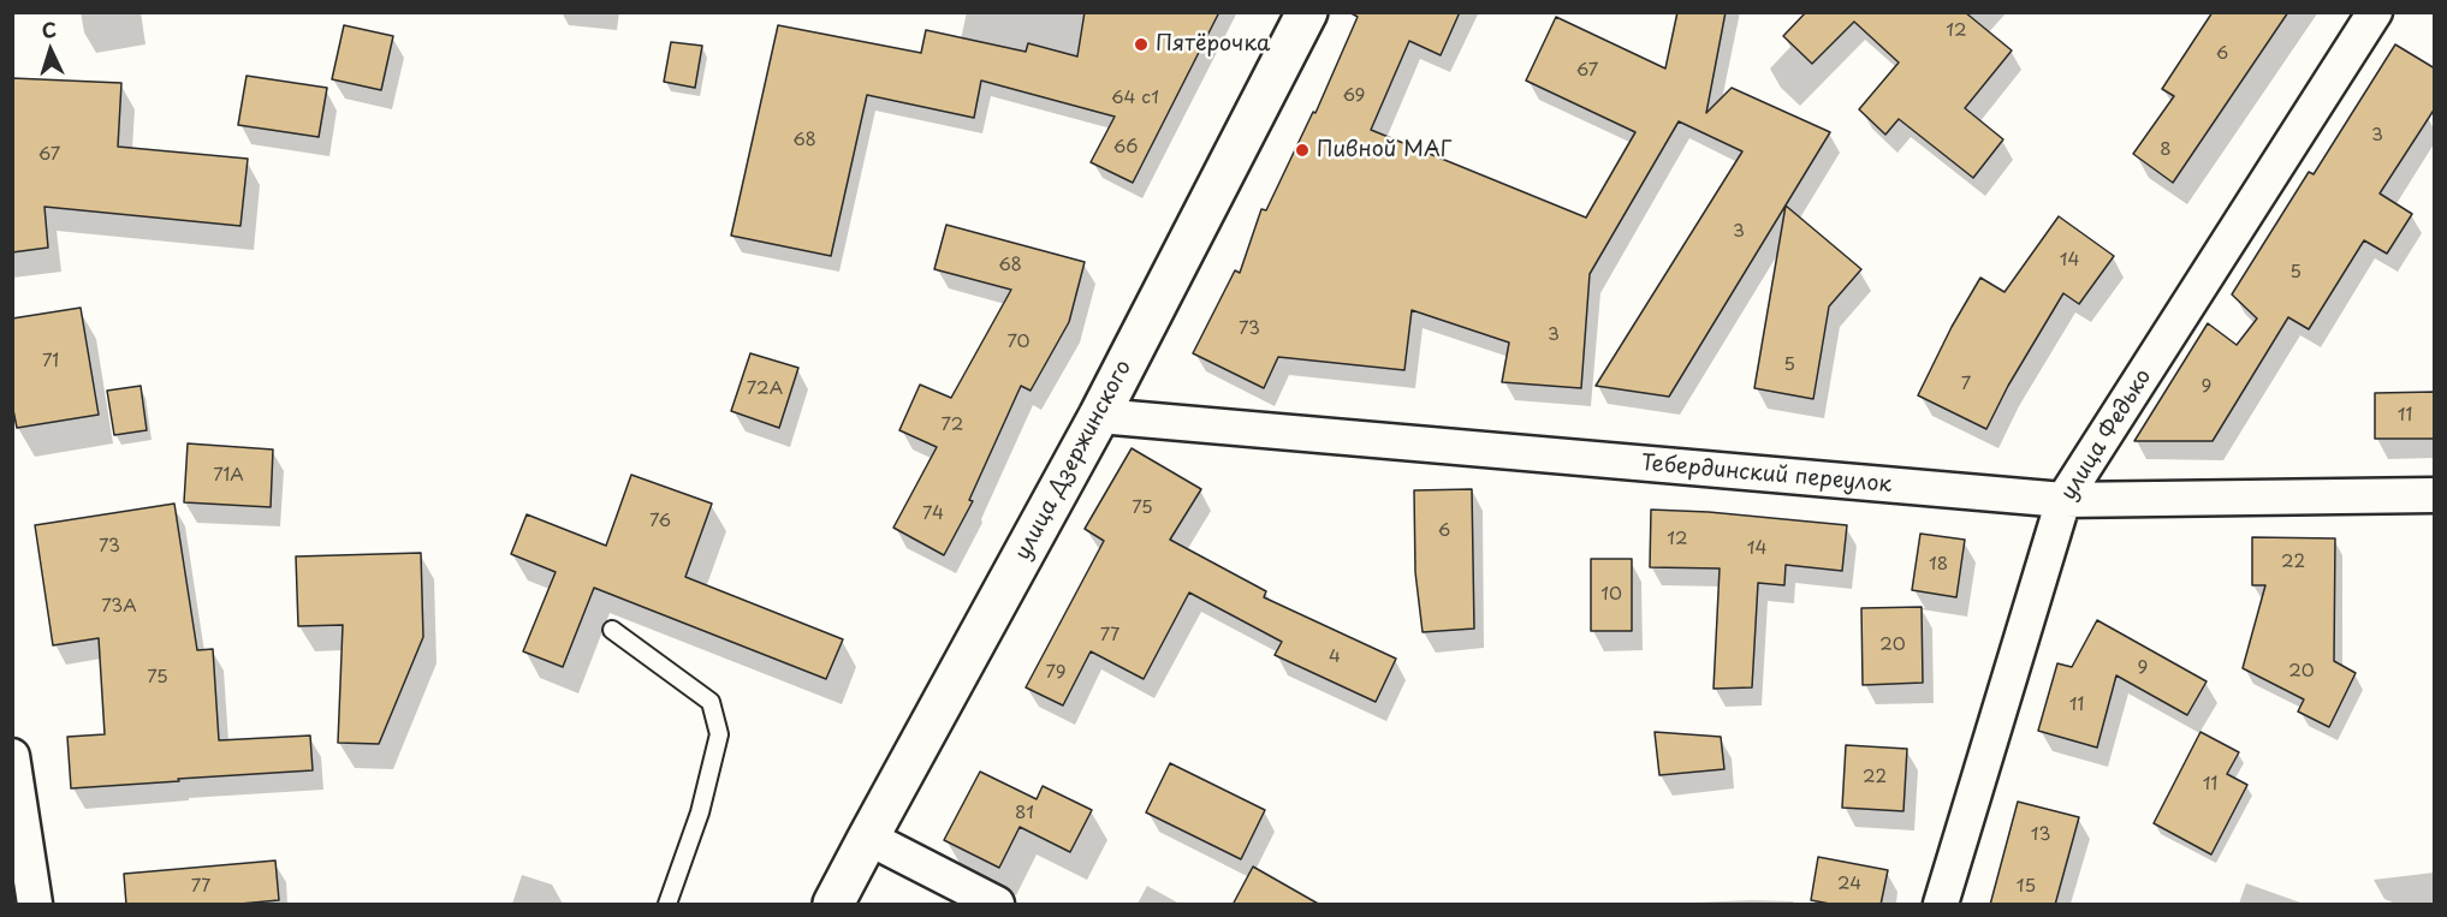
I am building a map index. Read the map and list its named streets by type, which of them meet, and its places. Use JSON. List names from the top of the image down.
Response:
{
  "streets": {
    "main road": ["улица Дзержинского"],
    "street": ["улица Федько", "Тебердинский переулок"]
  },
  "crossings": [
    ["улица Федько", "Тебердинский переулок"],
    ["улица Дзержинского", "Тебердинский переулок"]
  ],
  "places": ["Пятёрочка", "Пивной МАГ"],
  "house_numbers": [
    "12",
    "6",
    "67",
    "69",
    "64 с1",
    "3",
    "68",
    "66",
    "8",
    "67",
    "3",
    "14",
    "68",
    "5",
    "73",
    "3",
    "70",
    "71",
    "5",
    "7",
    "9",
    "72А",
    "11",
    "72",
    "71А",
    "75",
    "74",
    "76",
    "6",
    "12",
    "73",
    "14",
    "22",
    "18",
    "10",
    "73А",
    "77",
    "20",
    "4",
    "9",
    "20",
    "79",
    "75",
    "11",
    "22",
    "11",
    "81",
    "13",
    "24",
    "77",
    "15"
  ],
  "north": "top"
}
